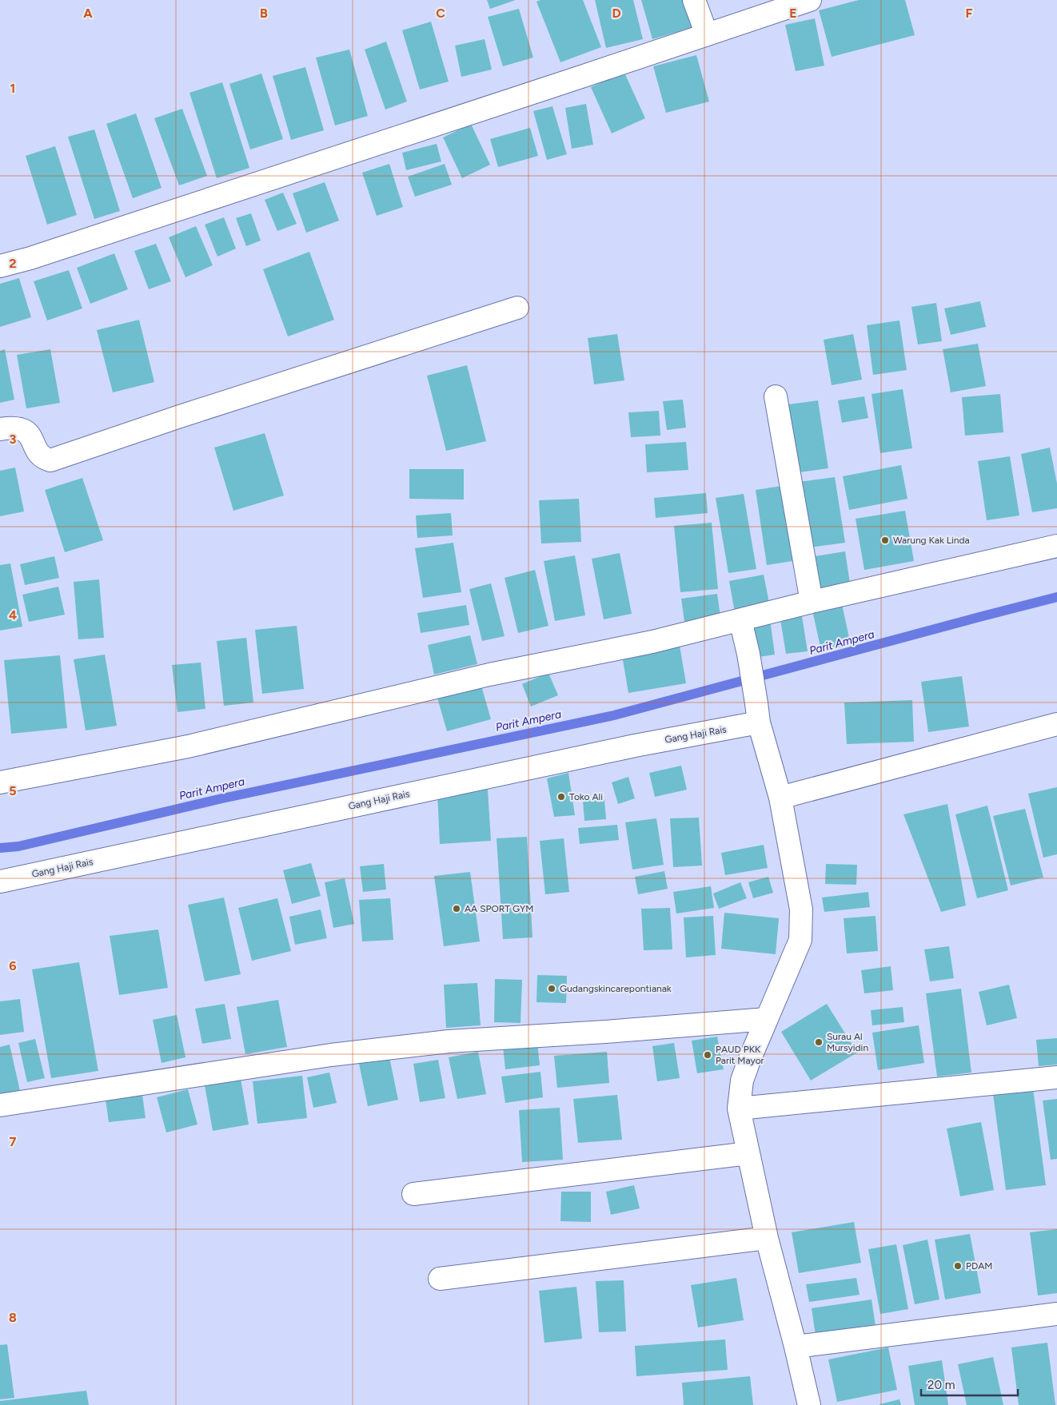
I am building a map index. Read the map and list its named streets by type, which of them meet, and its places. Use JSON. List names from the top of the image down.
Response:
{
  "streets": {
    "street": ["Gang Haji Rais"]
  },
  "water": ["Parit Ampera"],
  "places": [
    "Warung Kak Linda",
    "Toko Ali",
    "AA SPORT GYM",
    "Gudangskincarepontianak",
    "Surau Al Mursyidin",
    "PAUD PKK Parit Mayor",
    "PDAM"
  ],
  "scale_bar": "20 m",
  "grid": {
    "columns": [
      "A",
      "B",
      "C",
      "D",
      "E",
      "F"
    ],
    "rows": [
      "1",
      "2",
      "3",
      "4",
      "5",
      "6",
      "7",
      "8"
    ]
  }
}
